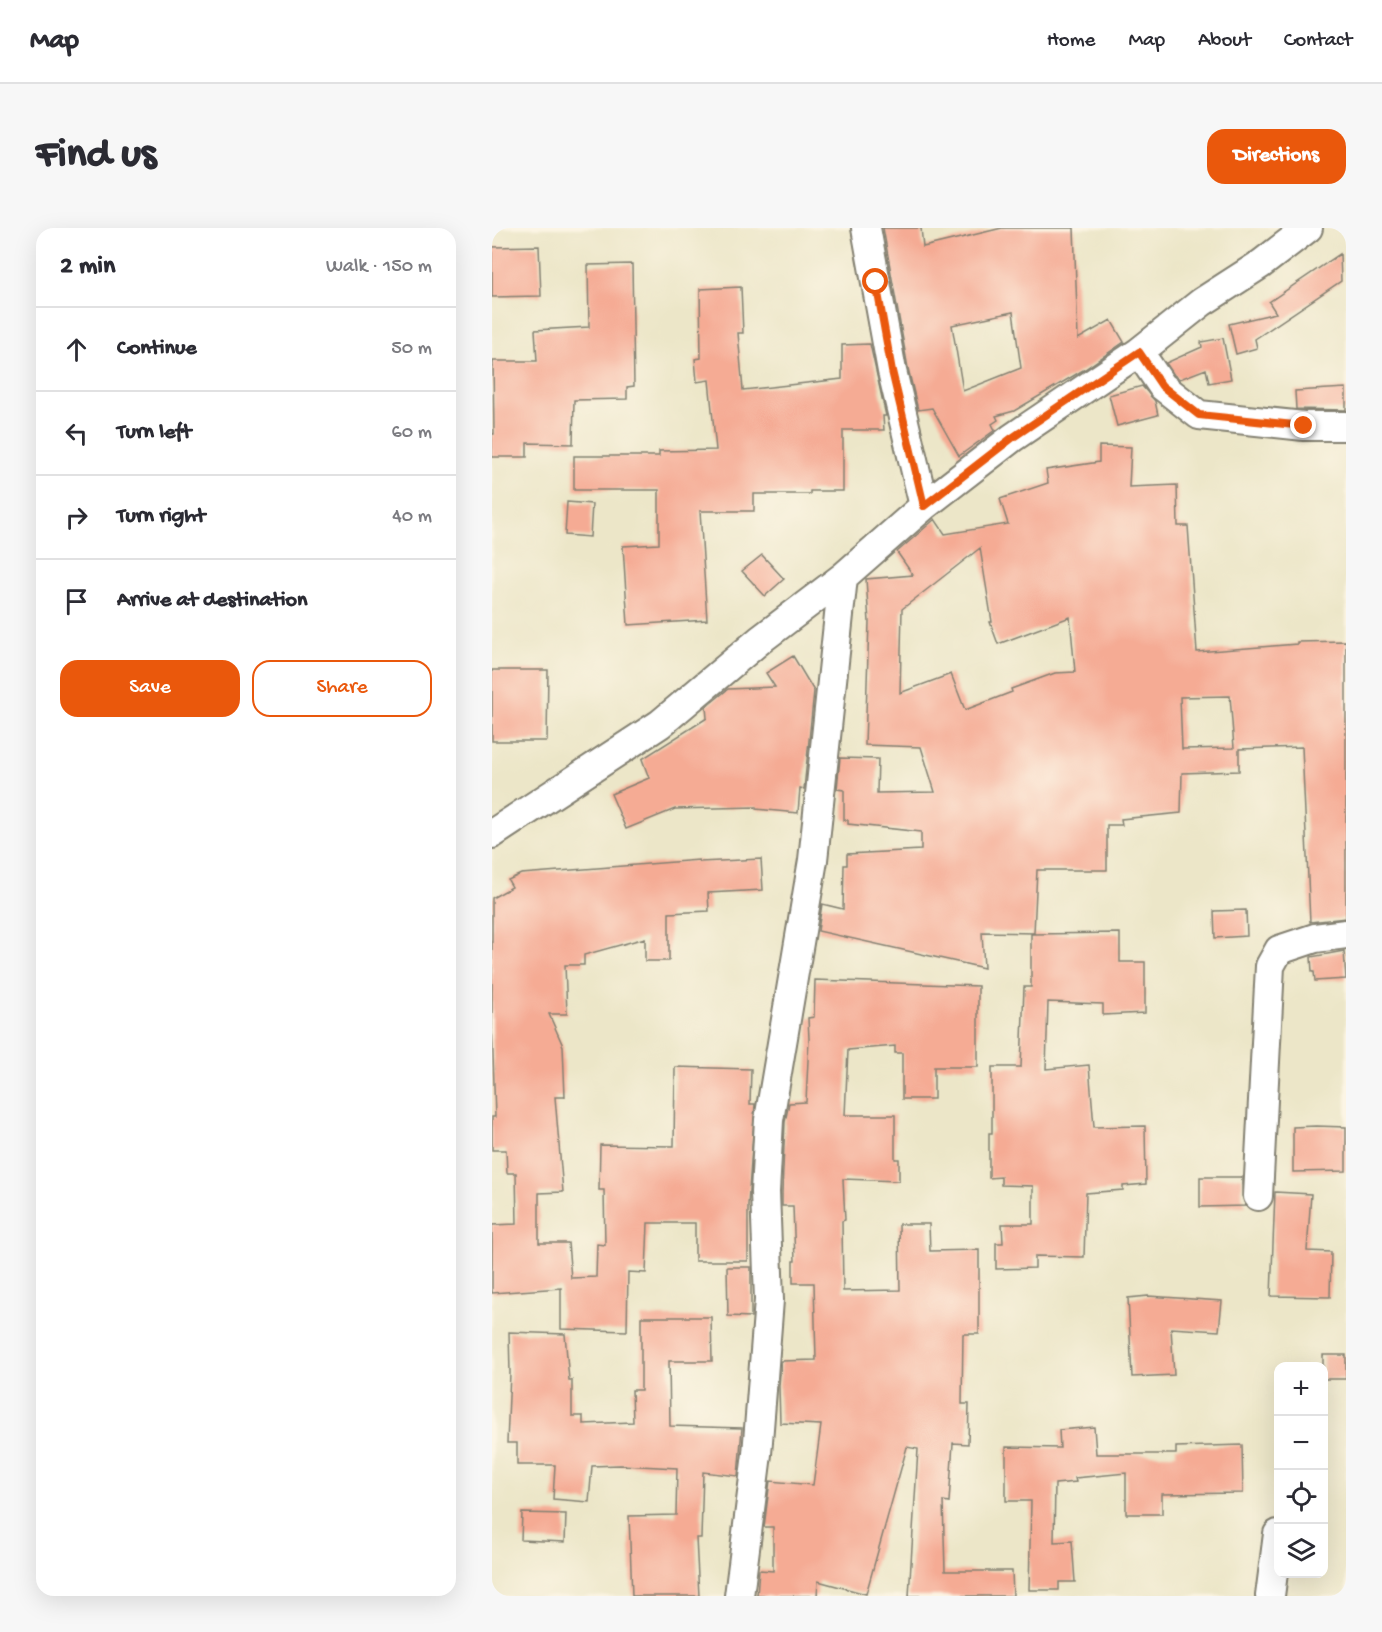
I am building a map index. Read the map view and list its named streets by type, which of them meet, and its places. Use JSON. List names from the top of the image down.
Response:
{
  "page": {
    "header": "Map",
    "nav": [
      "Home",
      "Map",
      "About",
      "Contact"
    ],
    "buttons": [
      "Directions",
      ["Save", "Share"]
    ],
    "title": "Find us",
    "heading": ["2 min", "Walk · 150 m"],
    "list": [
      ["Continue", "50 m"],
      ["Turn left", "60 m"],
      ["Turn right", "40 m"],
      "Arrive at destination"
    ],
    "map_buttons": ["+", "−"]
  }
}
